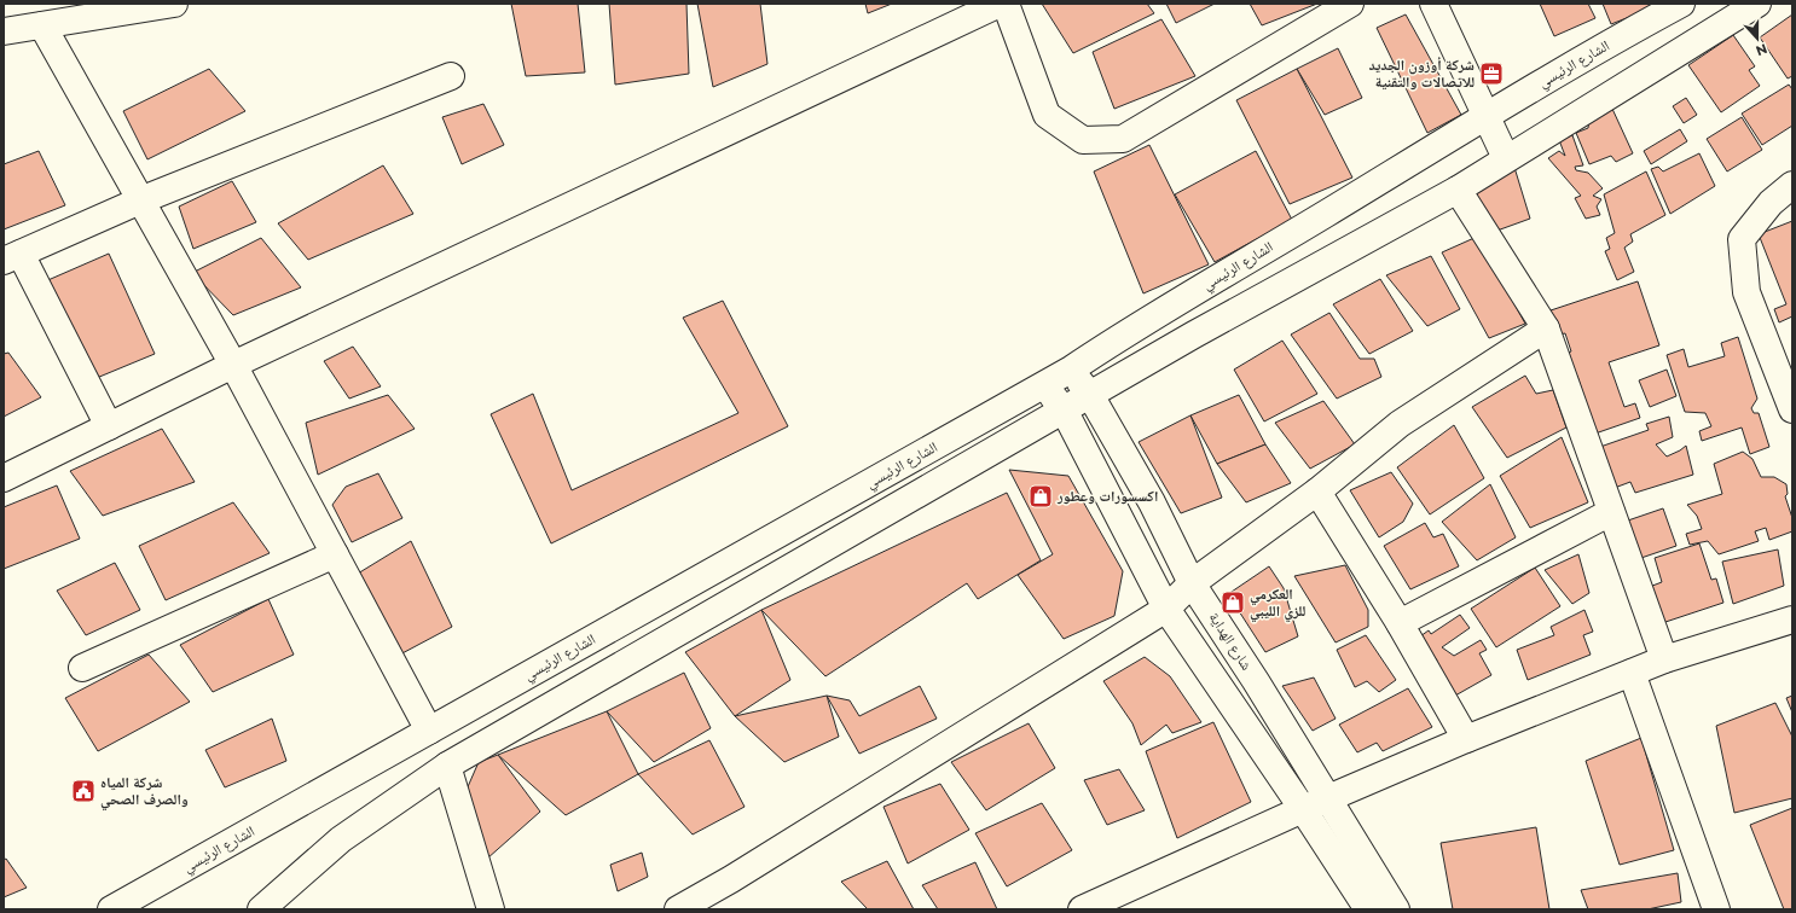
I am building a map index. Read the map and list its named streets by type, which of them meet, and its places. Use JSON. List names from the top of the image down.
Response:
{
  "streets": {
    "street": ["الشارع الرئيسي", "شارع الهداية"]
  },
  "crossings": [
    ["الشارع الرئيسي", "شارع الهداية"]
  ],
  "places": {
    "office": ["شركة أوزون الجديد للاتصالات والتقنية"],
    "shop": ["اكسسورات وعطور", "العكرمي للزي الليبي"],
    "public building": ["شركة المياه والصرف الصحي"]
  },
  "north": "bottom"
}
